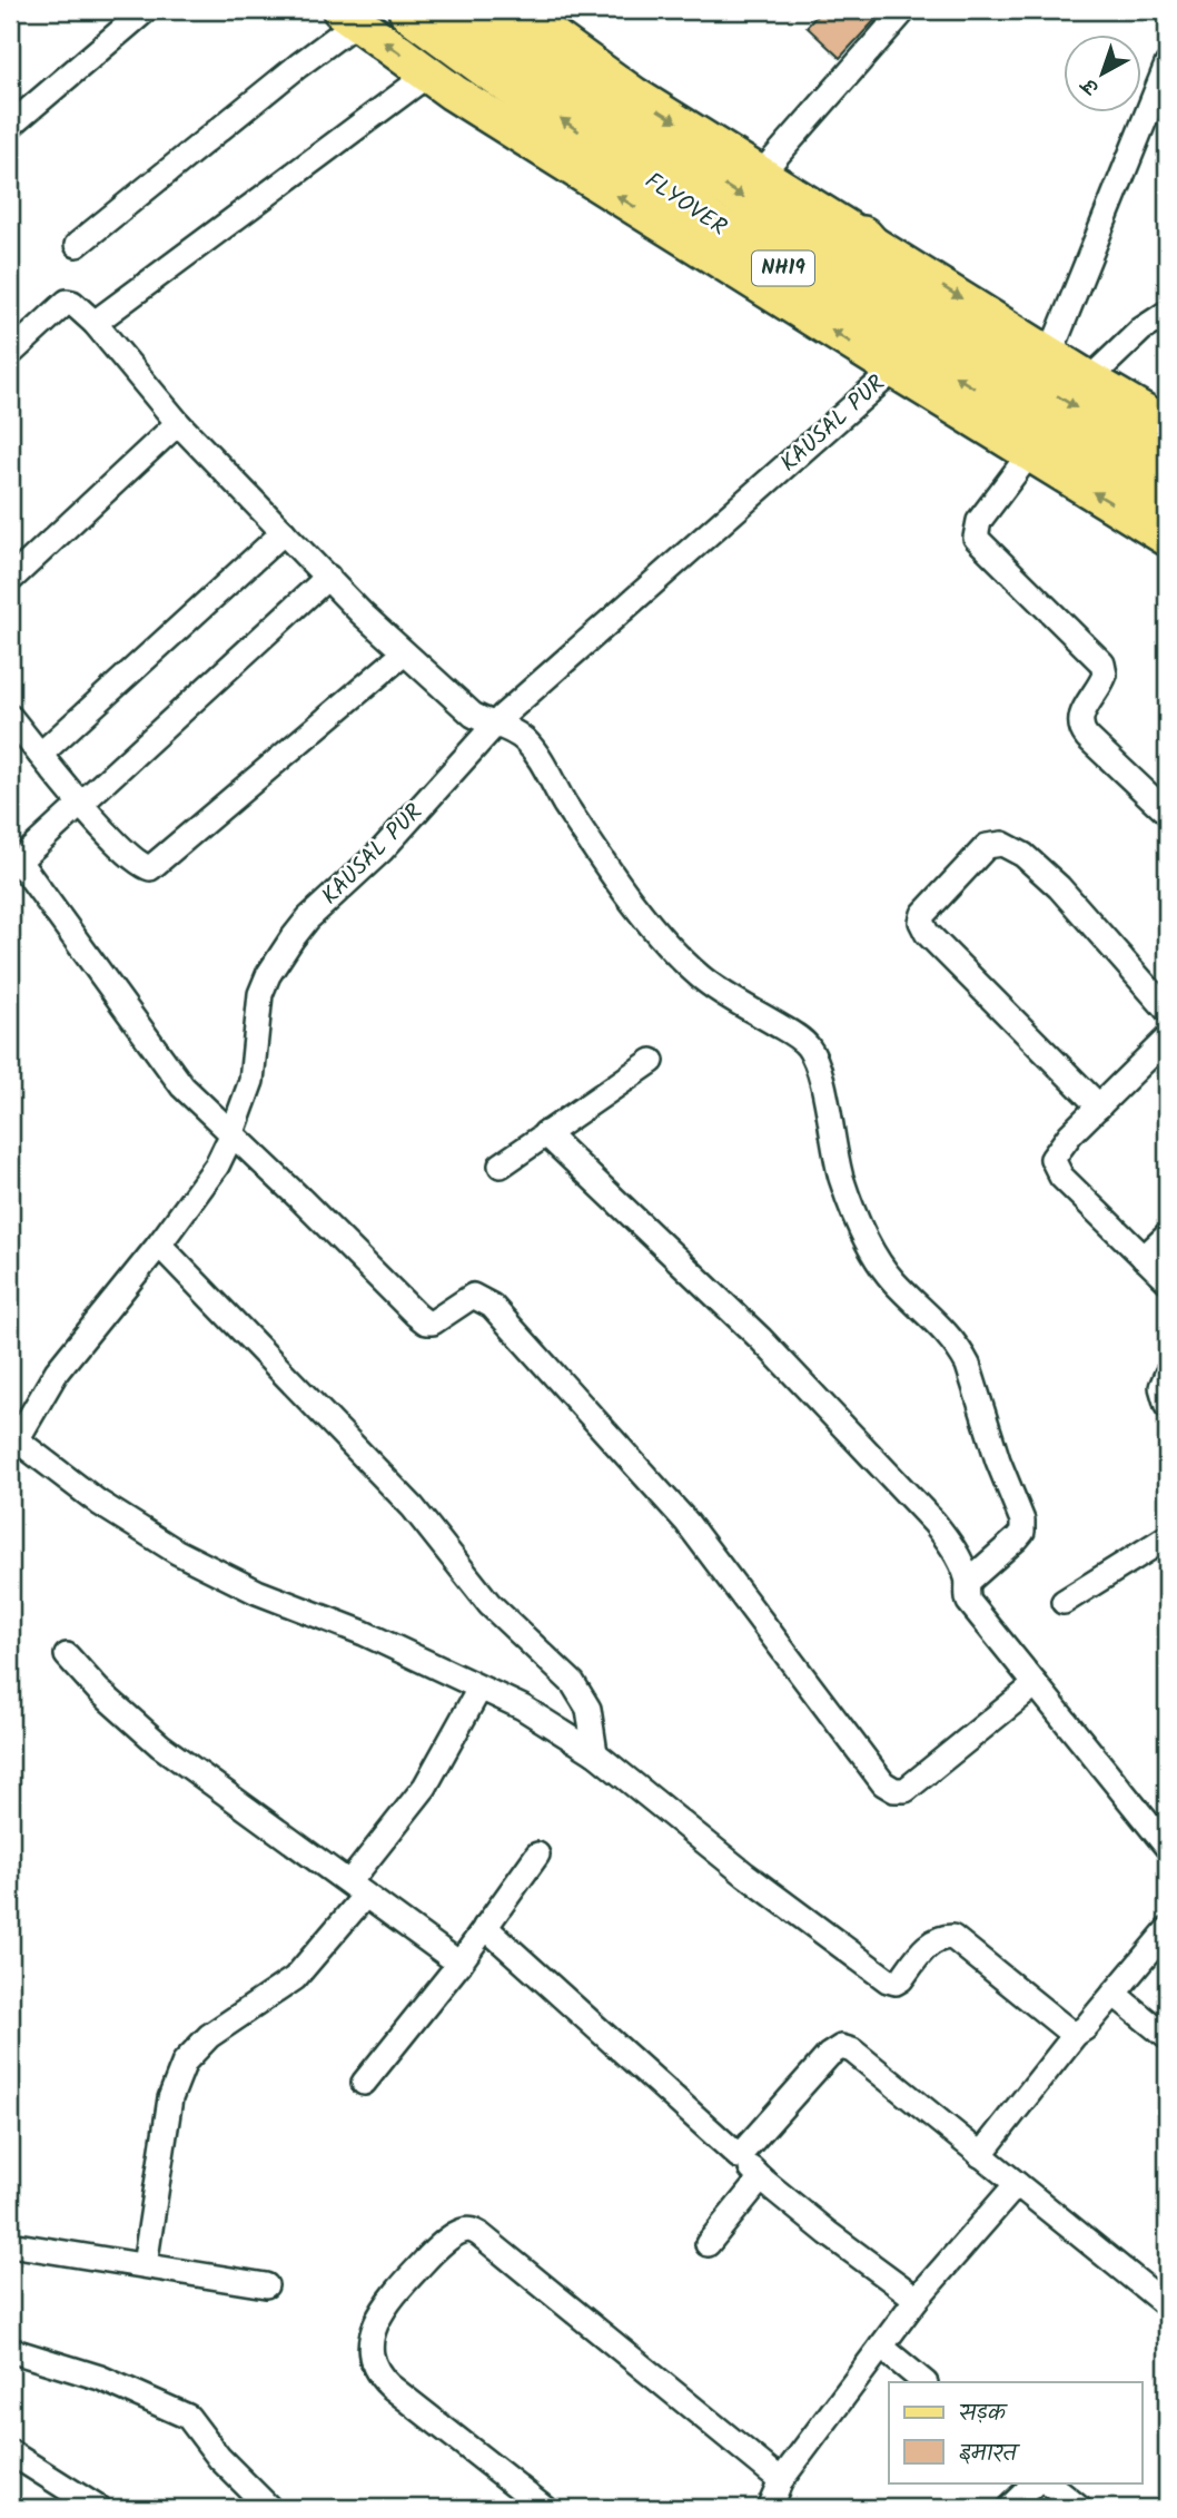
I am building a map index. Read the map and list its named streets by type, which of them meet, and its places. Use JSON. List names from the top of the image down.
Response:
{
  "streets": {
    "highway": ["FLYOVER", "NH19"],
    "street": ["KAUSAL PUR"]
  },
  "crossings": [
    ["FLYOVER", "NH19"]
  ],
  "legend": ["सड़क", "इमारत"],
  "north": "bottom left"
}
